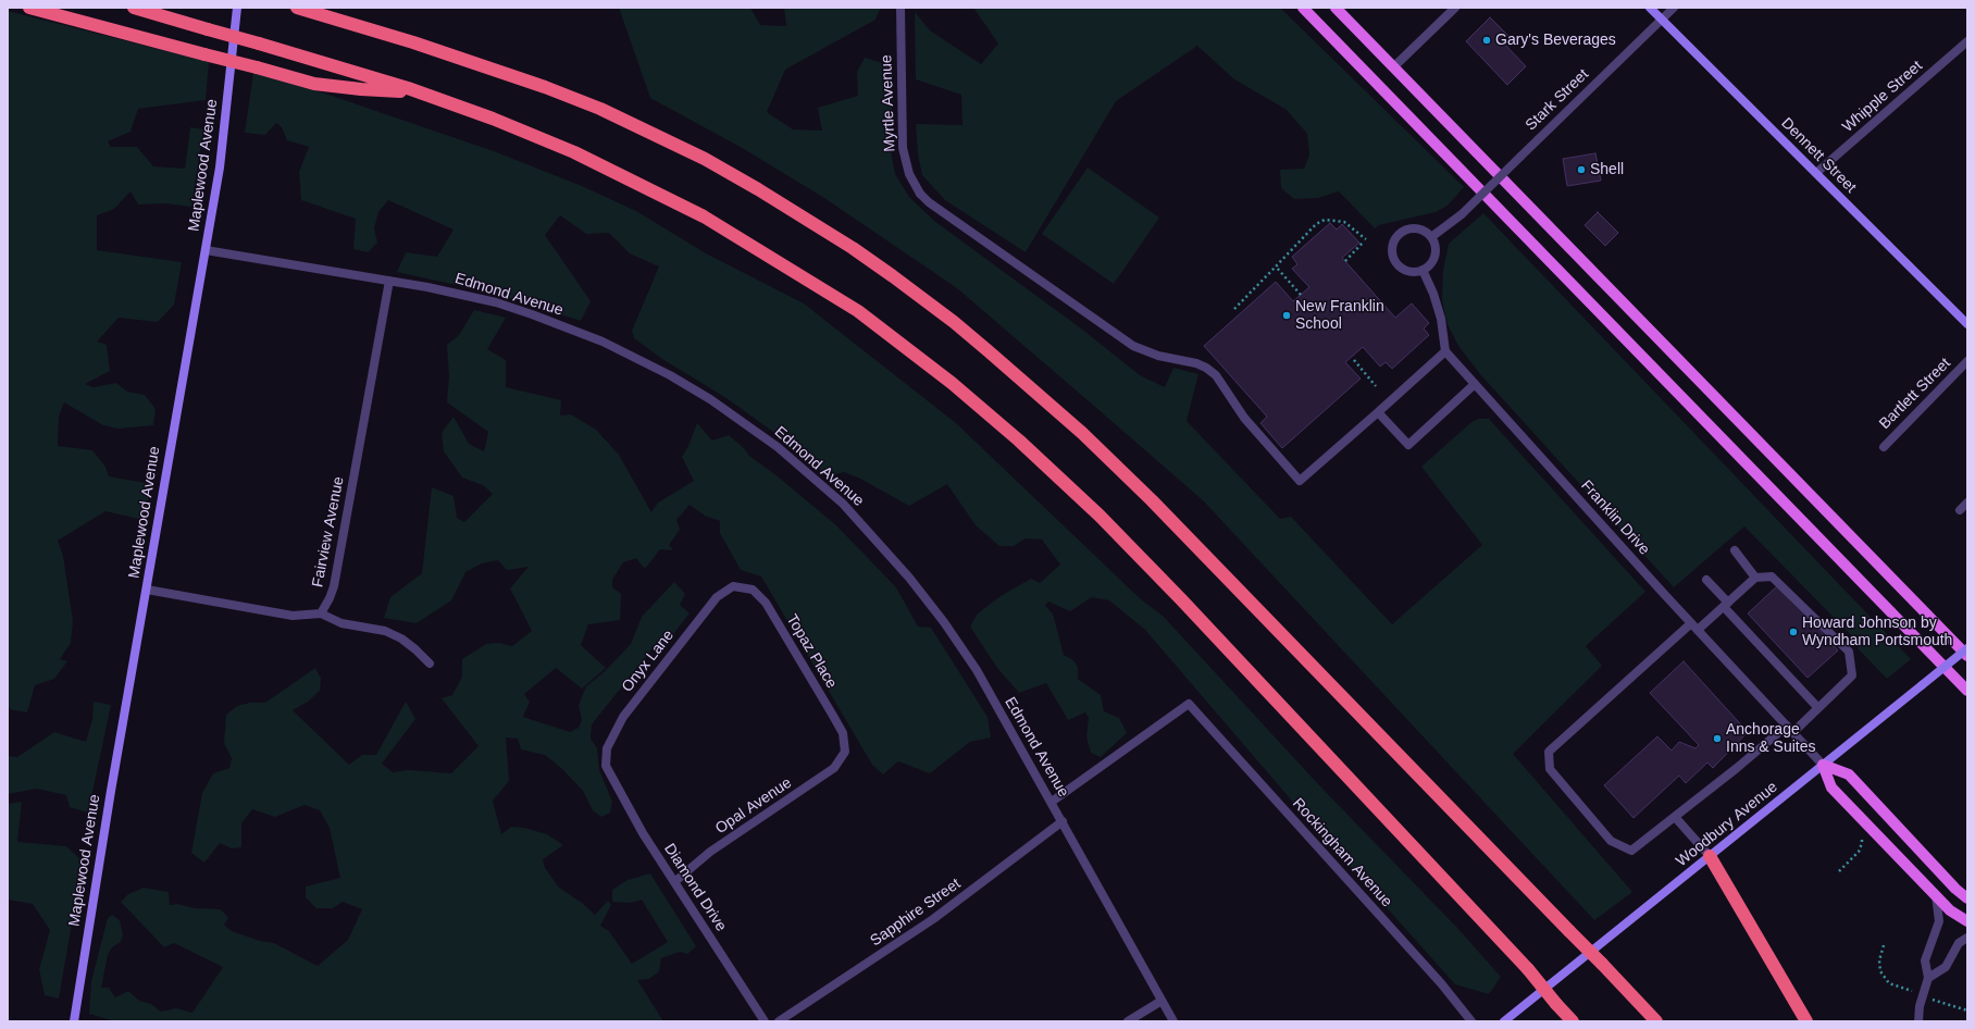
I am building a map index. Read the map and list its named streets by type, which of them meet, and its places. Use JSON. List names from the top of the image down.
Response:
{
  "streets": {
    "street": [
      "Whipple Street",
      "Stark Street",
      "Myrtle Avenue",
      "Dennett Street",
      "Maplewood Avenue",
      "Edmond Avenue",
      "Bartlett Street",
      "Franklin Drive",
      "Fairview Avenue",
      "Topaz Place",
      "Onyx Lane",
      "Opal Avenue",
      "Woodbury Avenue",
      "Rockingham Avenue",
      "Diamond Drive",
      "Sapphire Street"
    ]
  },
  "crossings": [
    ["Whipple Street", "Dennett Street"],
    ["Stark Street", "Dennett Street"],
    ["Maplewood Avenue", "Edmond Avenue"],
    ["Edmond Avenue", "Fairview Avenue"],
    ["Edmond Avenue", "Rockingham Avenue"],
    ["Edmond Avenue", "Sapphire Street"],
    ["Franklin Drive", "Woodbury Avenue"],
    ["Topaz Place", "Onyx Lane"],
    ["Topaz Place", "Opal Avenue"],
    ["Onyx Lane", "Diamond Drive"],
    ["Opal Avenue", "Diamond Drive"]
  ],
  "places": [
    "Gary's Beverages",
    "Shell",
    "New Franklin School",
    "Howard Johnson by Wyndham Portsmouth",
    "Anchorage Inns & Suites"
  ]
}
